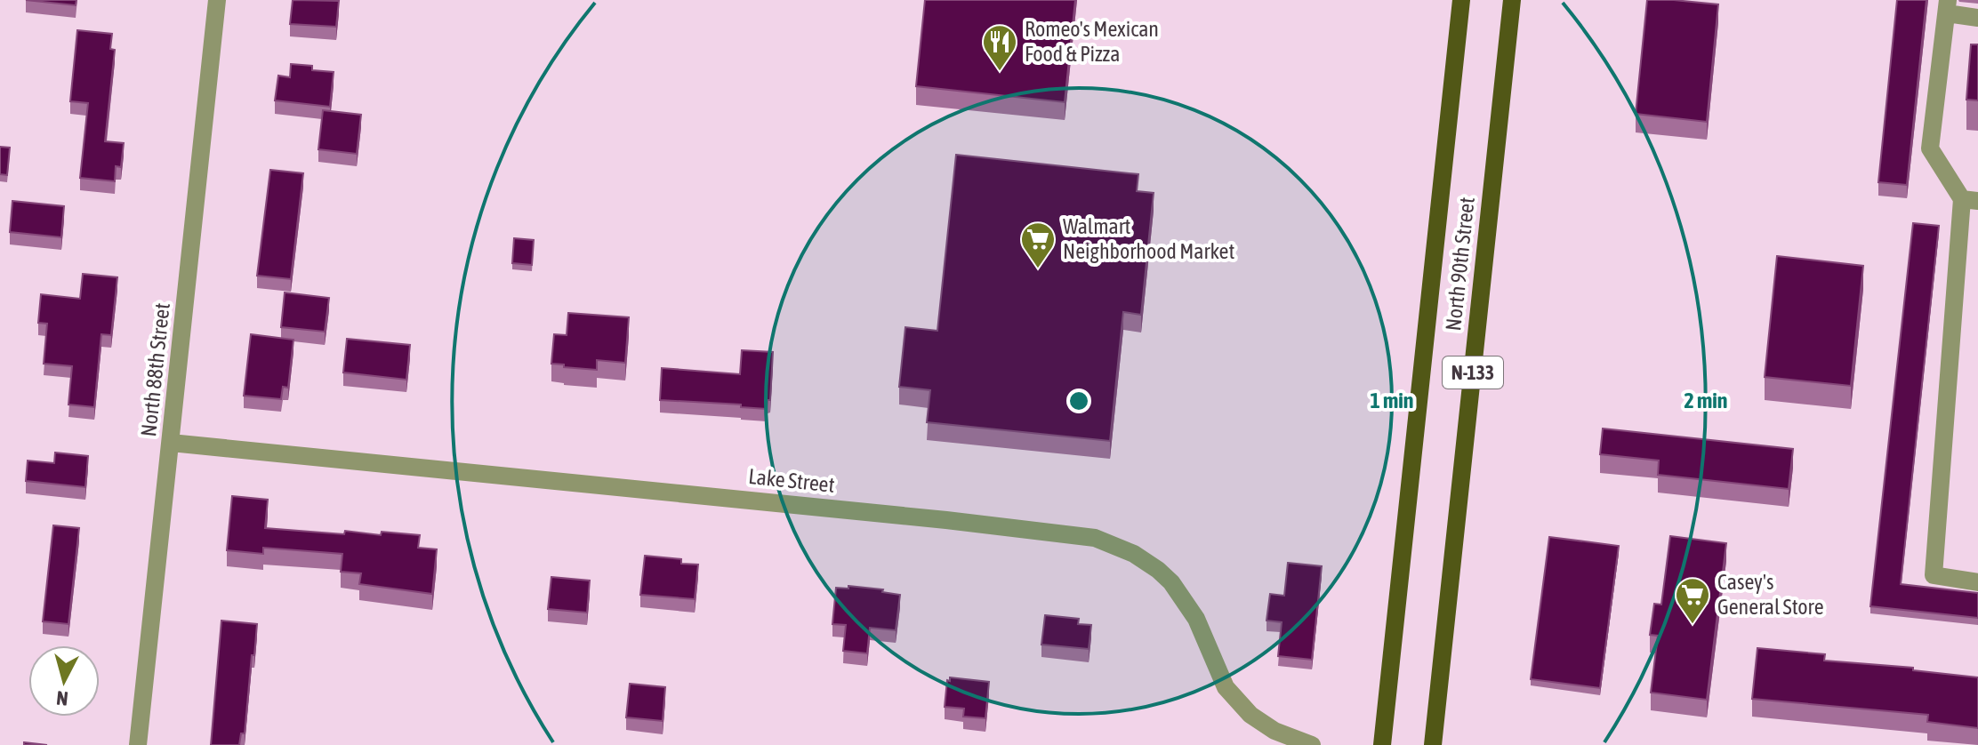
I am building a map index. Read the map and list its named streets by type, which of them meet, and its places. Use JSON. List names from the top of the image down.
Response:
{
  "streets": {
    "main road": ["North 90th Street", "N-133"],
    "street": ["North 88th Street", "Lake Street"]
  },
  "crossings": [
    ["North 88th Street", "Lake Street"]
  ],
  "places": {
    "restaurant": ["Romeo's Mexican Food & Pizza"],
    "supermarket": ["Walmart Neighborhood Market", "Casey's General Store"]
  },
  "north": "bottom",
  "rings": ["1 min", "2 min"]
}
